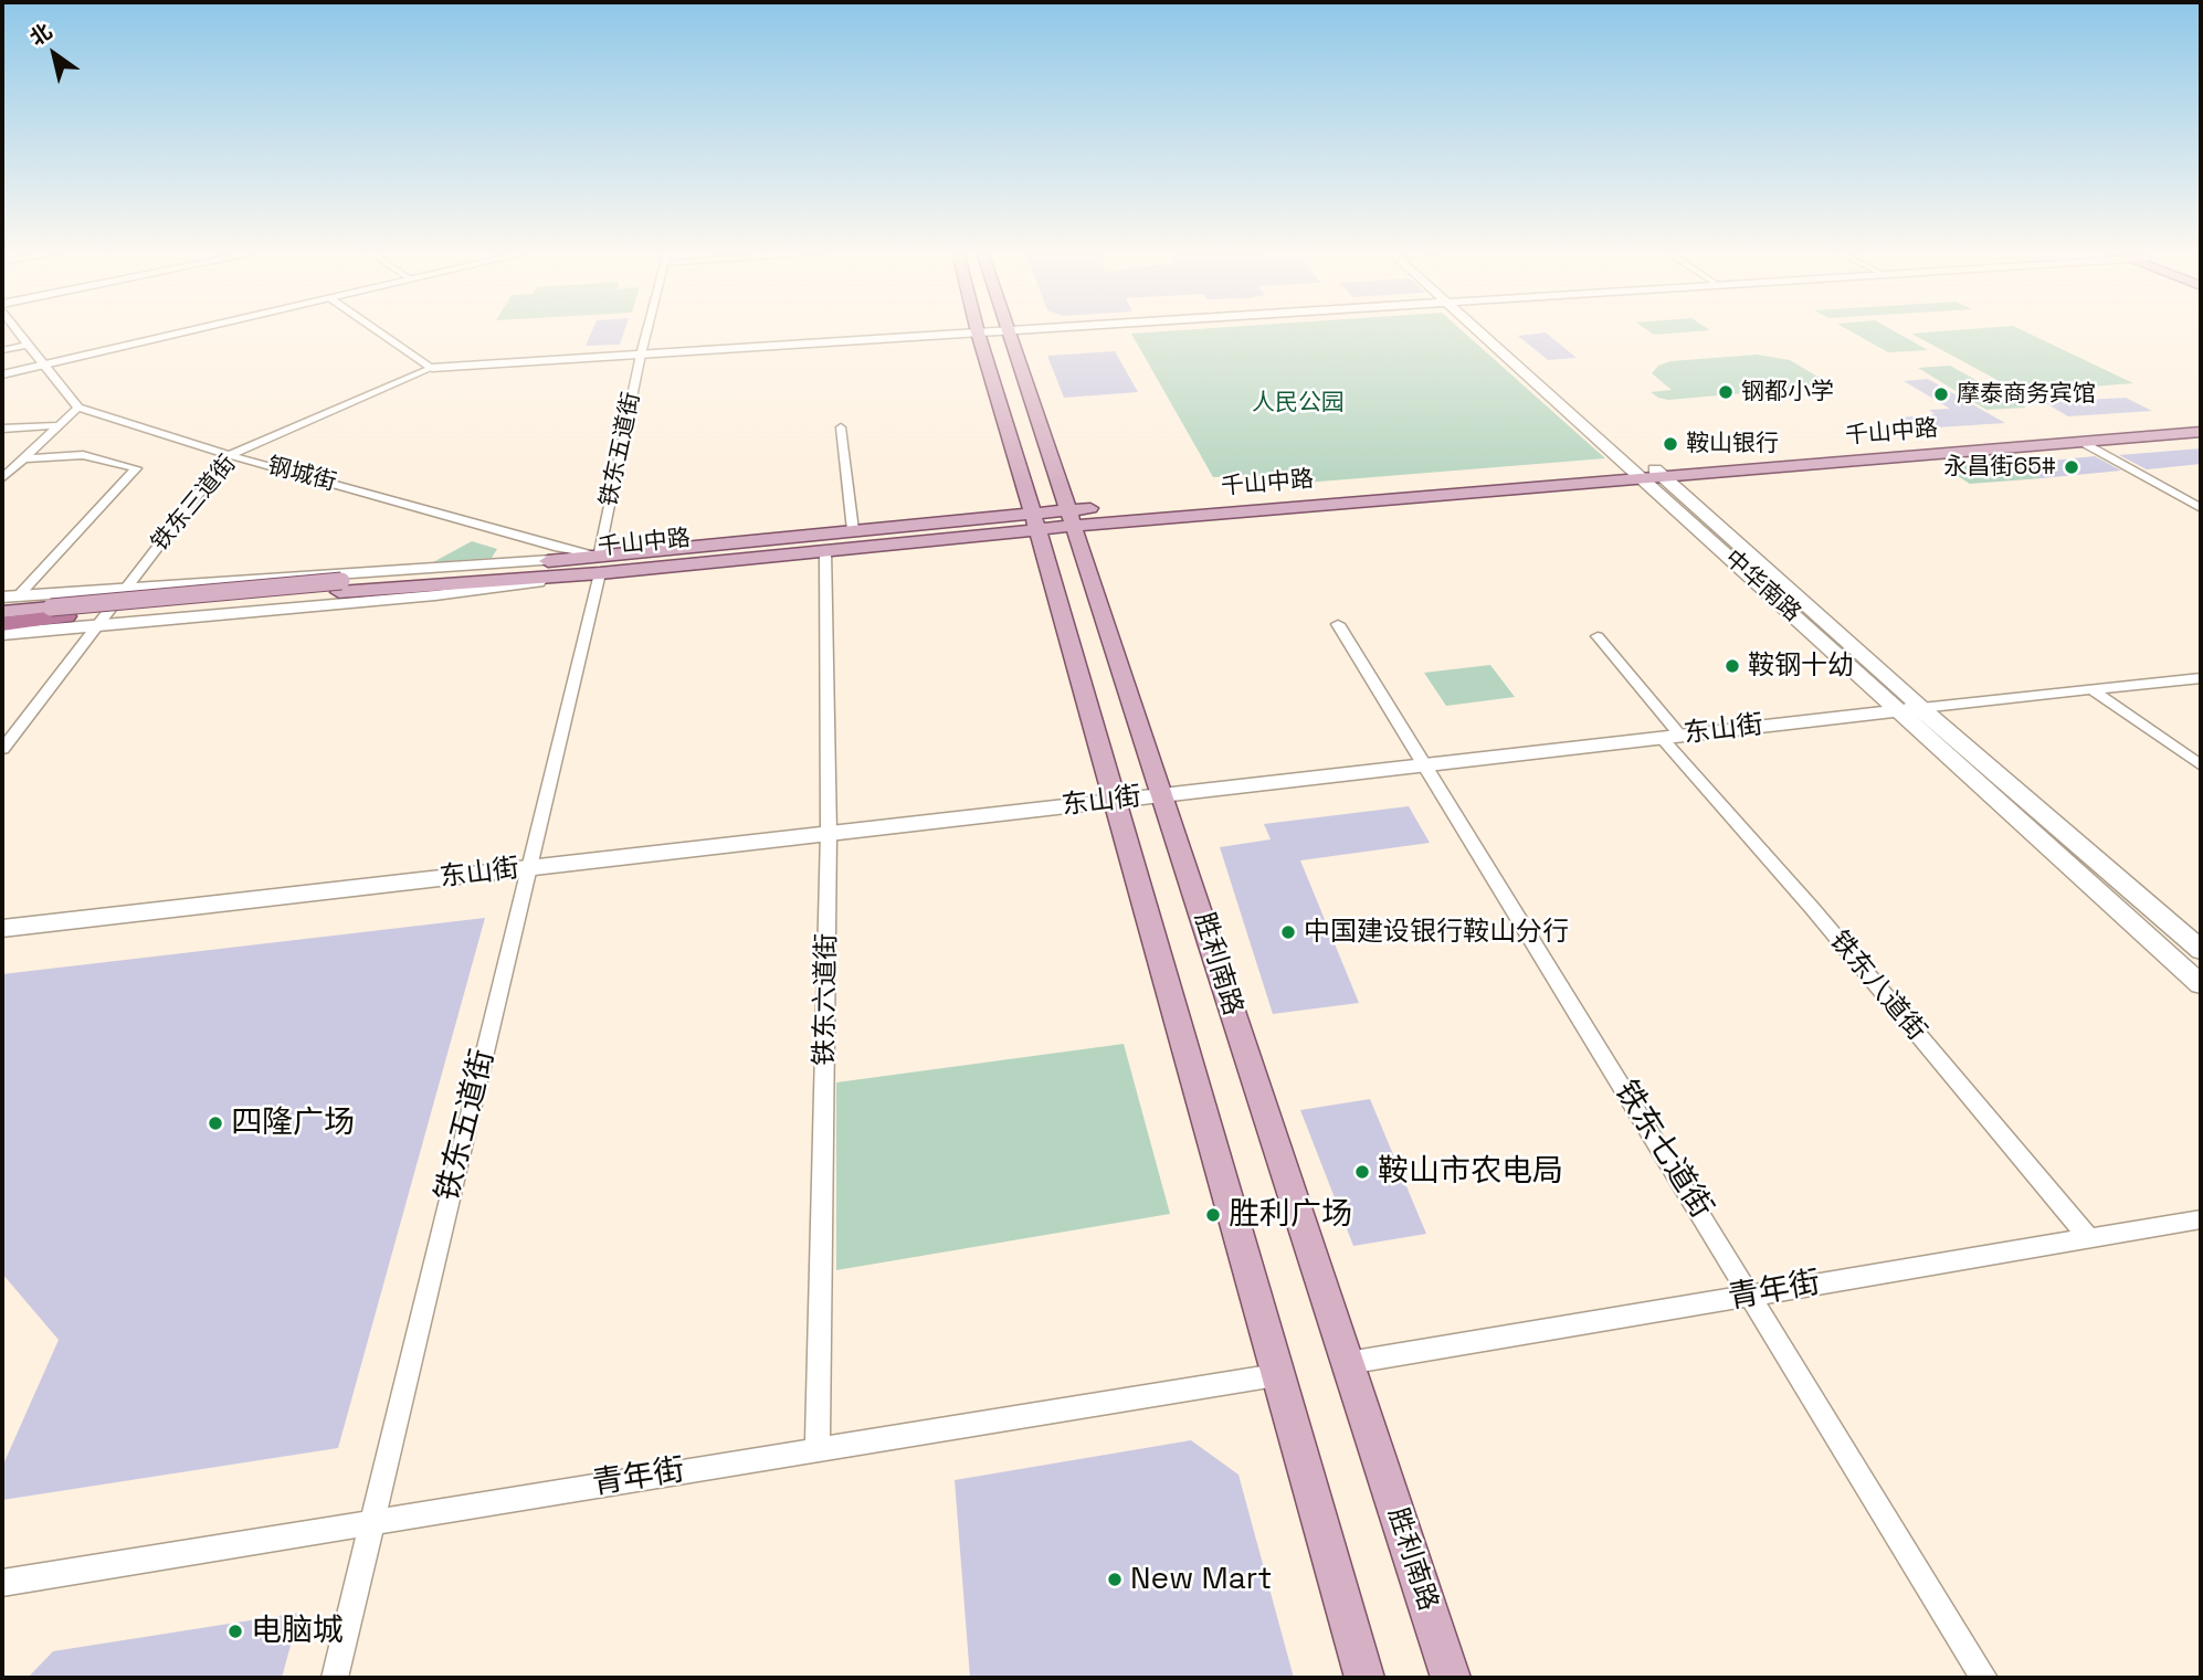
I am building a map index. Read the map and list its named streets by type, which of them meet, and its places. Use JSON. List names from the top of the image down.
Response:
{
  "streets": {
    "main road": ["千山中路", "胜利南路"],
    "street": [
      "铁东五道街",
      "钢城街",
      "铁东三道街",
      "中华南路",
      "东山街",
      "铁东八道街",
      "铁东六道街",
      "铁东七道街",
      "青年街"
    ]
  },
  "crossings": [
    ["千山中路", "铁东五道街"],
    ["千山中路", "钢城街"],
    ["千山中路", "中华南路"],
    ["千山中路", "胜利南路"],
    ["千山中路", "铁东六道街"],
    ["铁东五道街", "钢城街"],
    ["铁东五道街", "东山街"],
    ["铁东五道街", "青年街"],
    ["钢城街", "铁东三道街"],
    ["中华南路", "东山街"],
    ["东山街", "胜利南路"],
    ["东山街", "铁东八道街"],
    ["东山街", "铁东六道街"],
    ["东山街", "铁东七道街"],
    ["胜利南路", "青年街"],
    ["铁东八道街", "青年街"],
    ["铁东六道街", "青年街"],
    ["铁东七道街", "青年街"]
  ],
  "parks": ["人民公园"],
  "places": [
    "钢都小学",
    "摩泰商务宾馆",
    "鞍山银行",
    "永昌街65#",
    "鞍钢十幼",
    "中国建设银行鞍山分行",
    "四隆广场",
    "鞍山市农电局",
    "胜利广场",
    "New Mart",
    "电脑城"
  ],
  "north": "top left"
}
